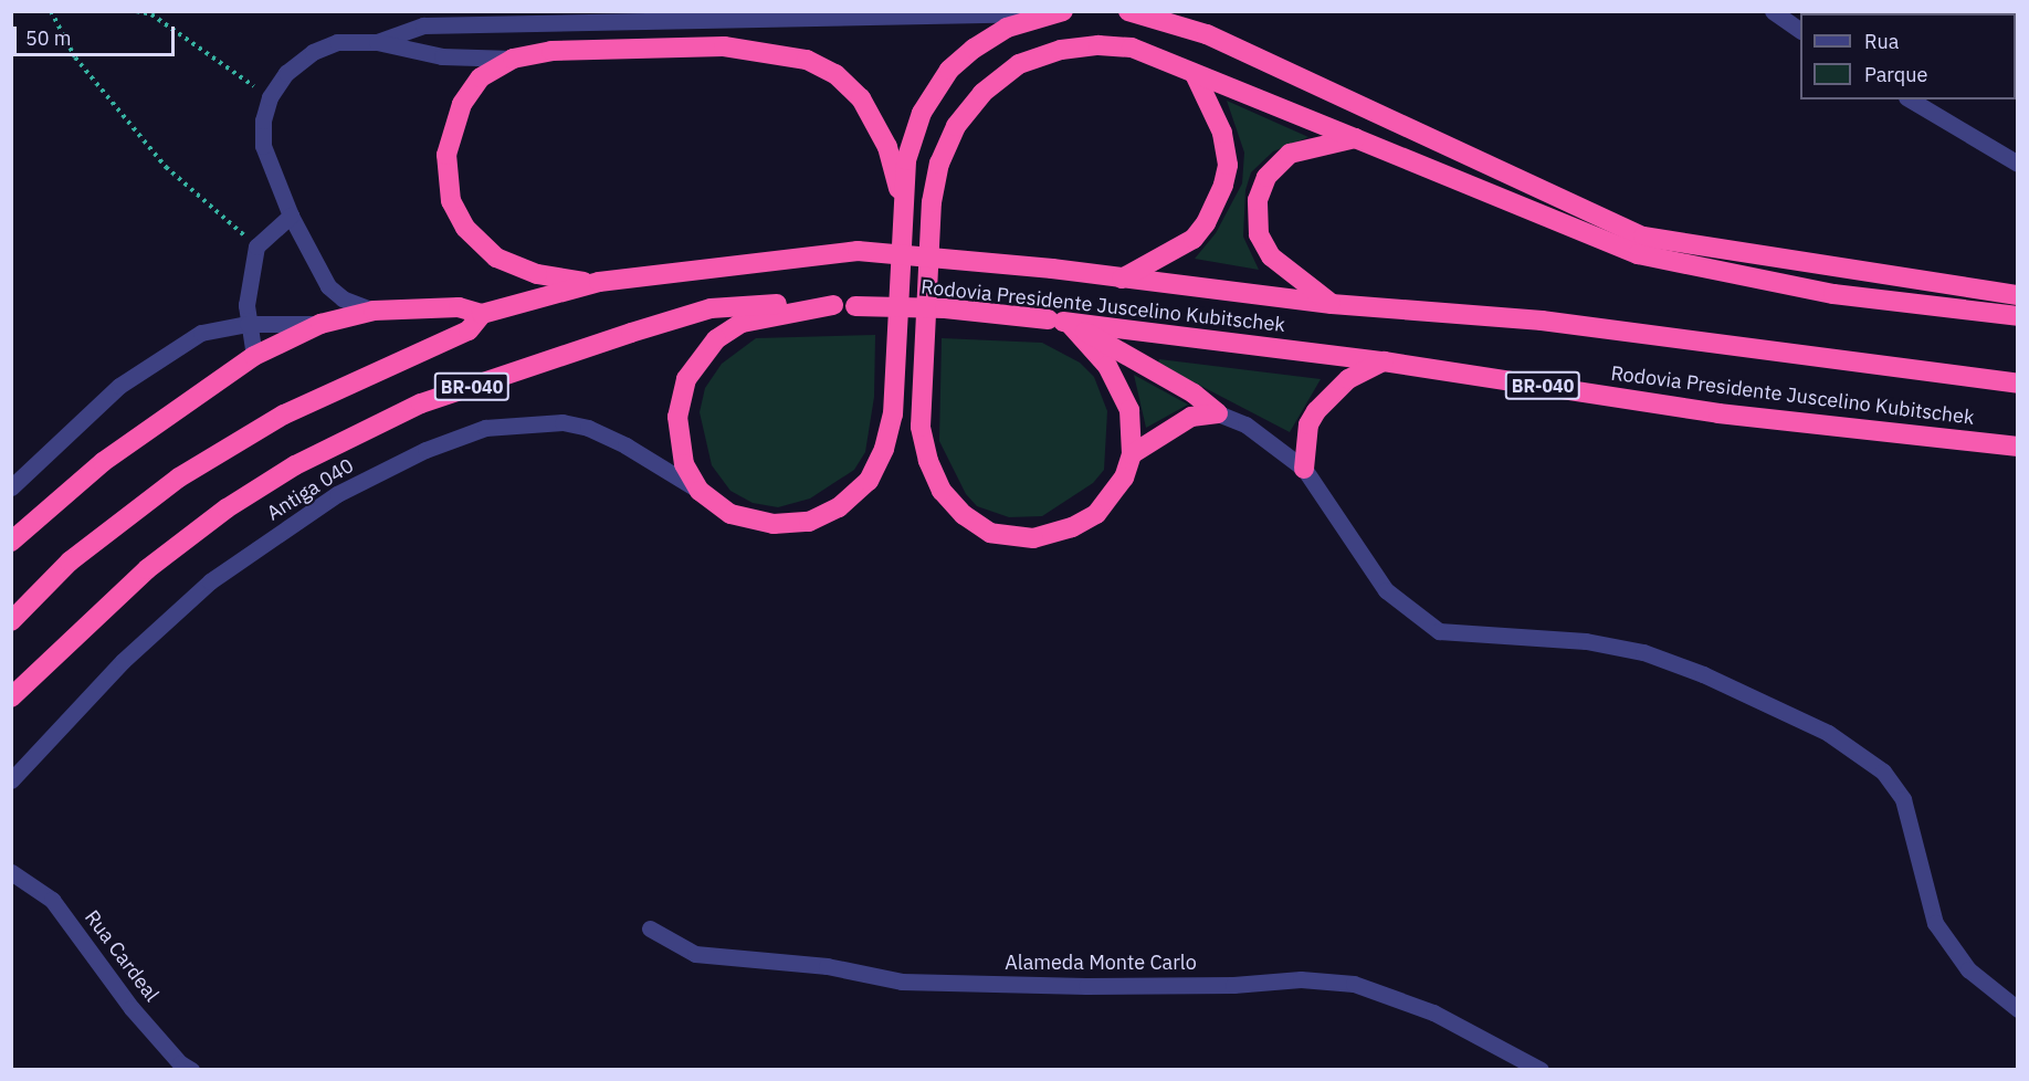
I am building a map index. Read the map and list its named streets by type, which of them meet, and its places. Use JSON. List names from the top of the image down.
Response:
{
  "streets": {
    "highway": ["Rodovia Presidente Juscelino Kubitschek", "BR-040"],
    "street": ["Antiga 040", "Rua Cardeal", "Alameda Monte Carlo"]
  },
  "legend": ["Rua", "Parque"],
  "scale_bar": "50 m"
}
